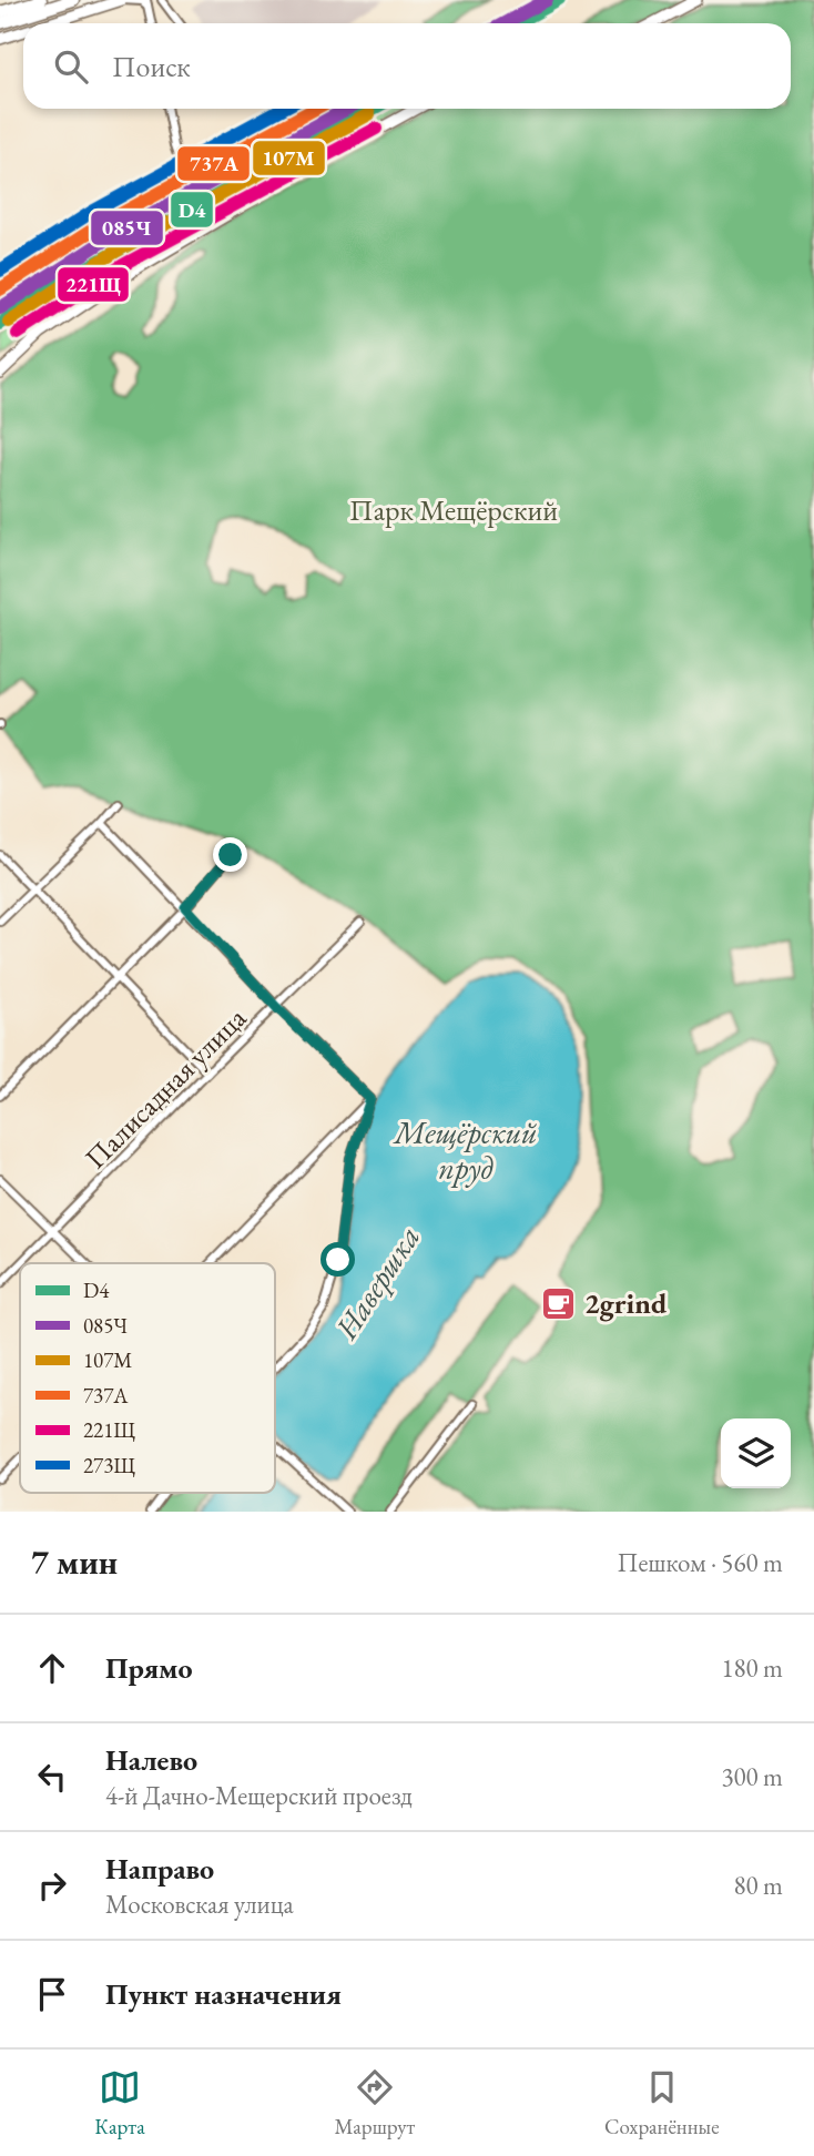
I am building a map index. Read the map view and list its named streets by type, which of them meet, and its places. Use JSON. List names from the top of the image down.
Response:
{
  "streets": {
    "street": ["Палисадная улица"]
  },
  "water": ["Мещёрский пруд", "Навершка"],
  "parks": ["Парк Мещёрский"],
  "places": {
    "cafe": ["2grind"]
  },
  "lines": [
    "transit line D4",
    "transit line 085Ч",
    "transit line 737А",
    "transit line 273Щ",
    "transit line 107М",
    "transit line 221Щ"
  ],
  "legend": [
    "D4",
    "085Ч",
    "107М",
    "737А",
    "221Щ",
    "273Щ"
  ],
  "page": {
    "search": "Поиск",
    "heading": ["7 мин", "Пешком · 560 m"],
    "list": [
      ["Прямо", "180 m"],
      ["Налево", "4-й Дачно-Мещерский проезд", "300 m"],
      ["Направо", "Московская улица", "80 m"],
      "Пункт назначения"
    ],
    "nav": ["Карта", "Маршрут", "Сохранённые"]
  }
}
